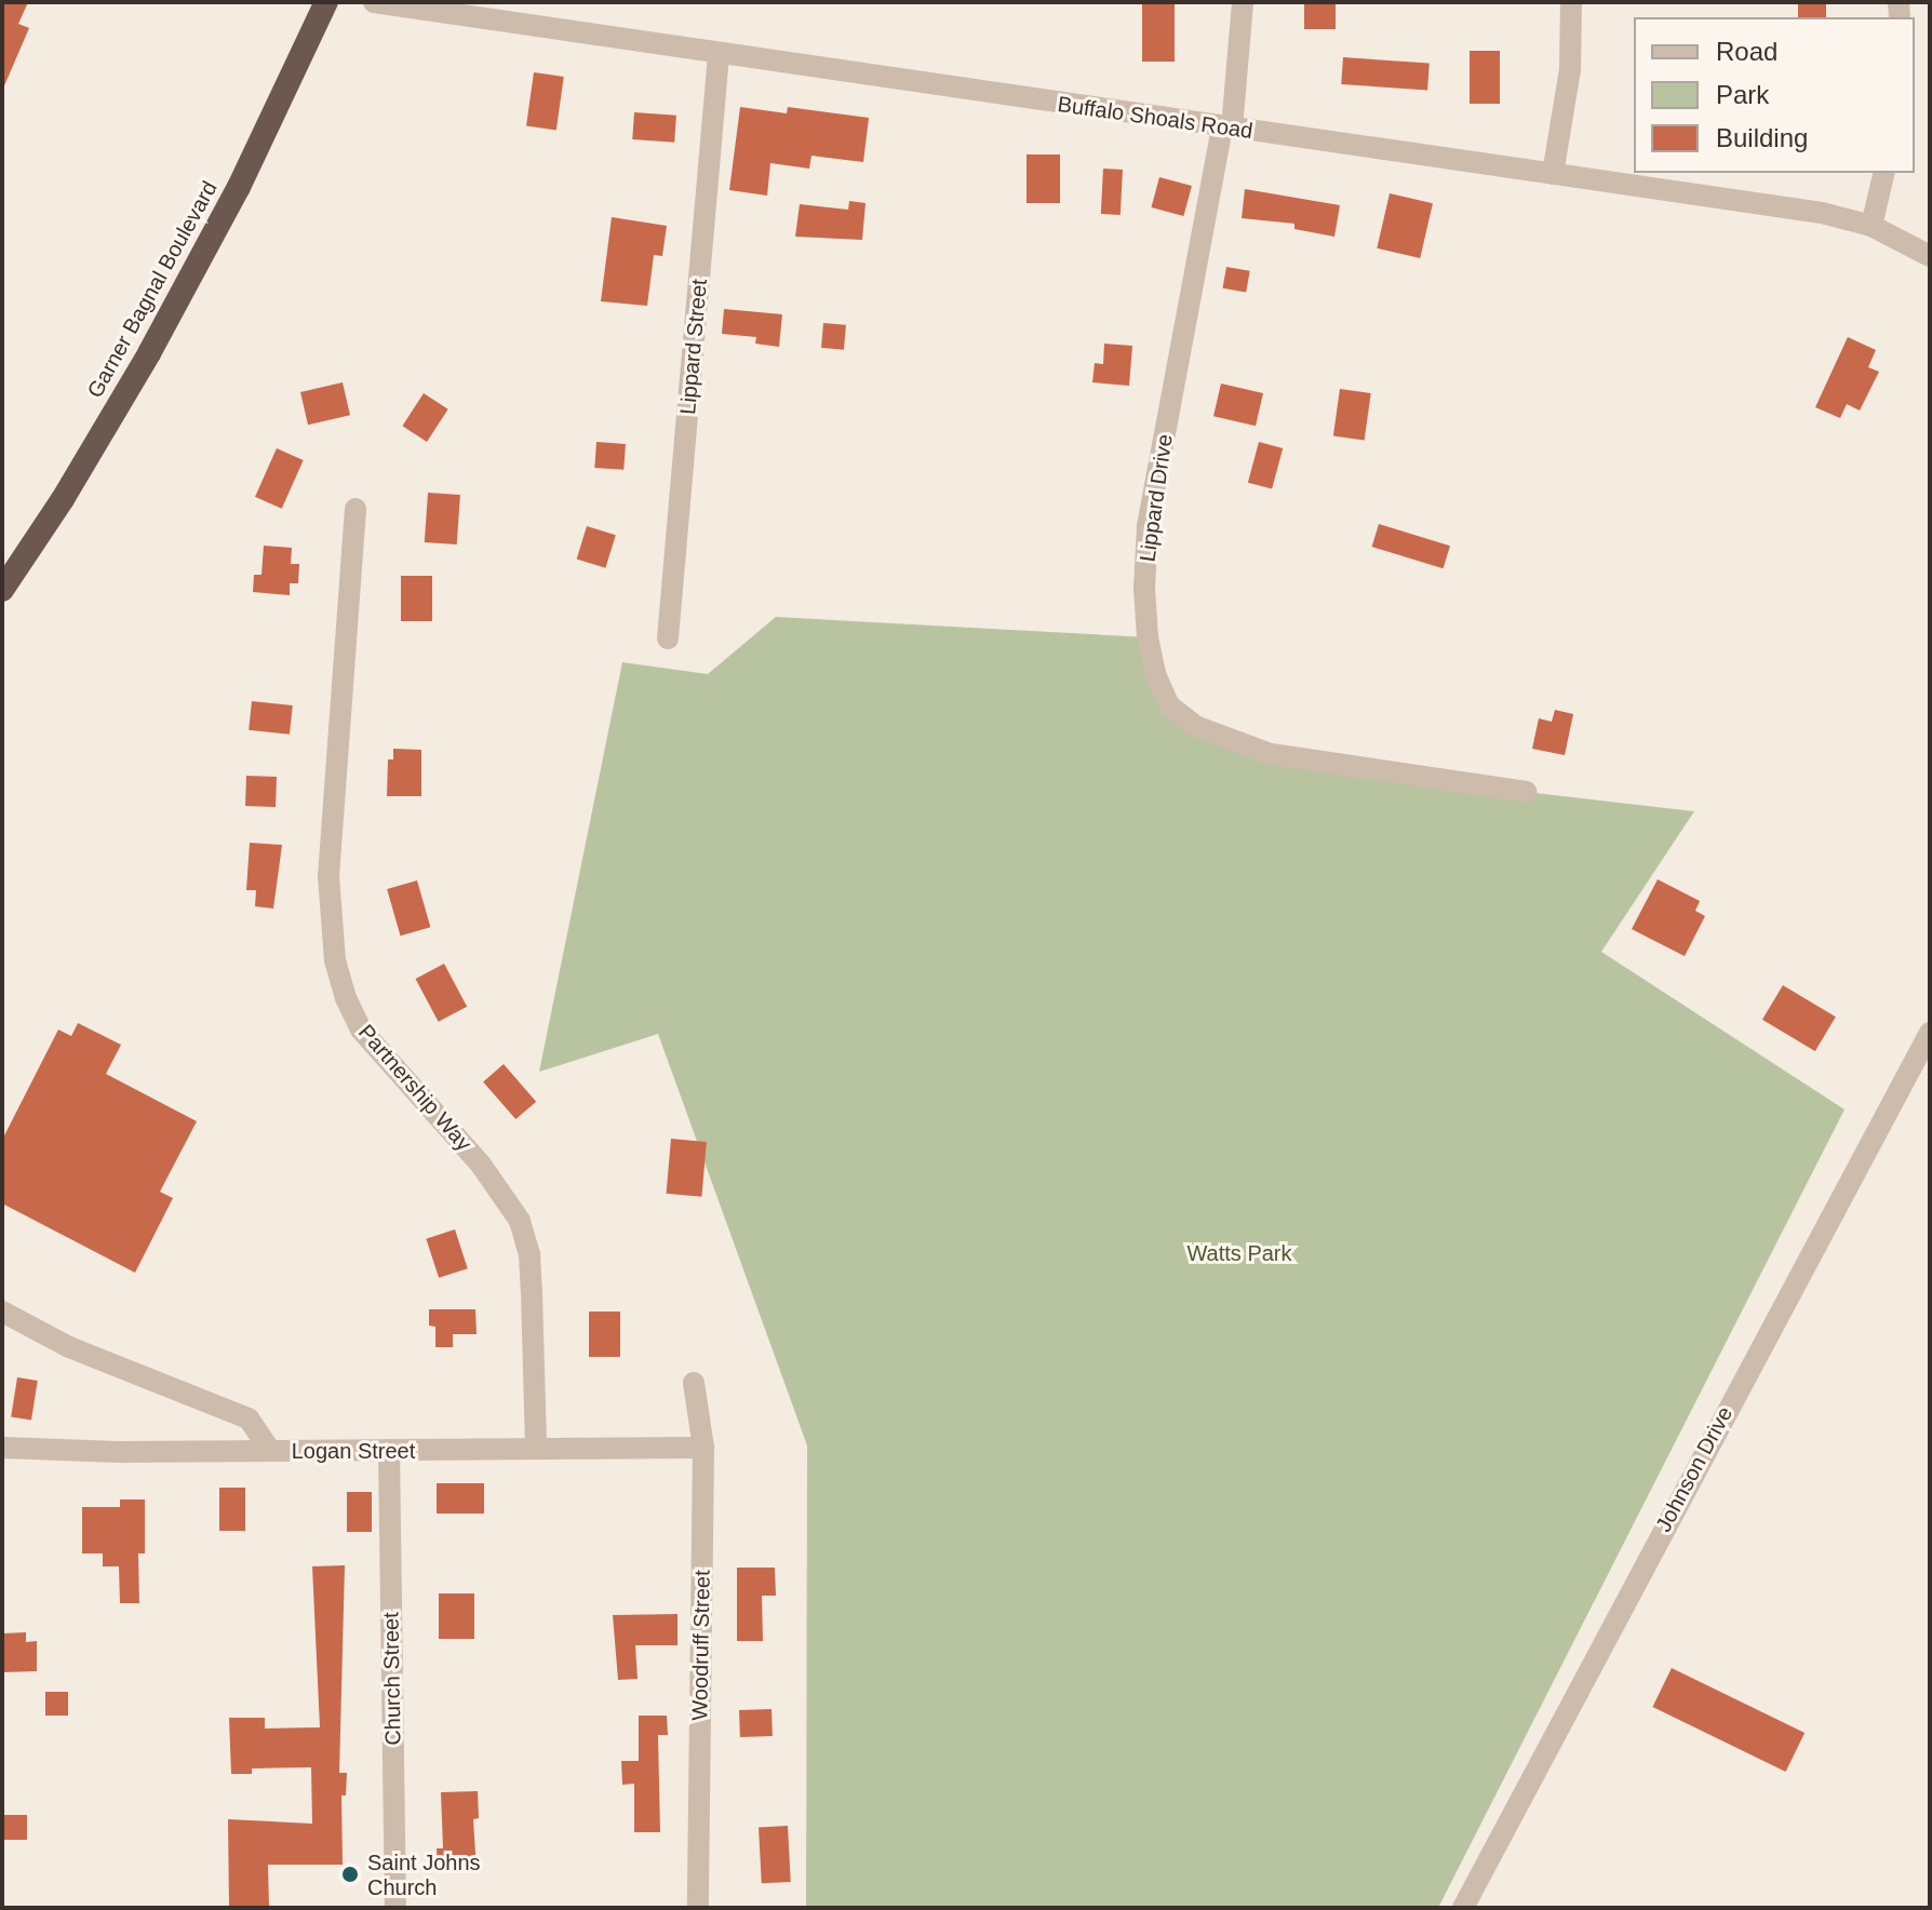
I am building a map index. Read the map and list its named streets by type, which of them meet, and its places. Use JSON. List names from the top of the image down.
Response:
{
  "streets": {
    "highway": ["Garner Bagnal Boulevard"],
    "street": [
      "Buffalo Shoals Road",
      "Lippard Street",
      "Lippard Drive",
      "Partnership Way",
      "Logan Street",
      "Johnson Drive",
      "Woodruff Street",
      "Church Street"
    ]
  },
  "crossings": [
    ["Buffalo Shoals Road", "Lippard Street"],
    ["Buffalo Shoals Road", "Lippard Drive"],
    ["Partnership Way", "Logan Street"],
    ["Logan Street", "Woodruff Street"],
    ["Logan Street", "Church Street"]
  ],
  "parks": ["Watts Park"],
  "places": ["Saint Johns Church"],
  "legend": ["Road", "Park", "Building"]
}
